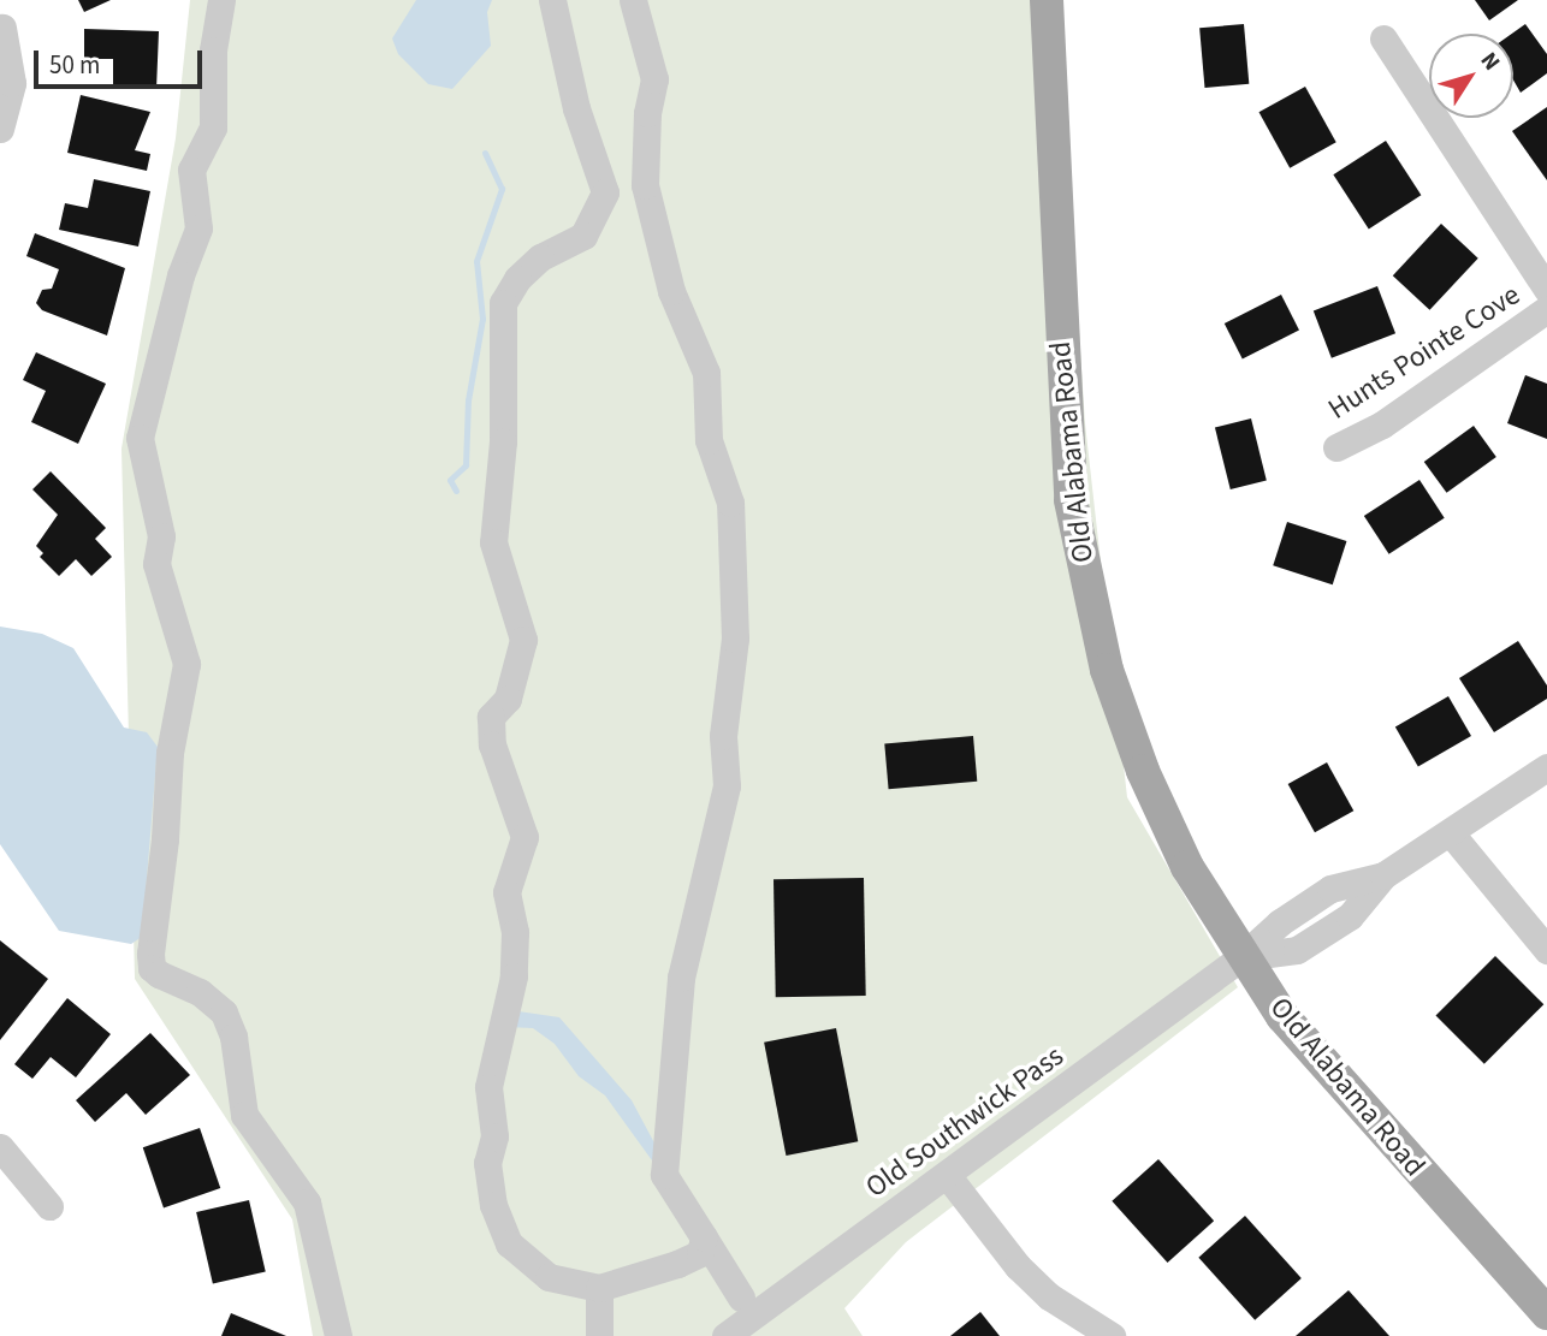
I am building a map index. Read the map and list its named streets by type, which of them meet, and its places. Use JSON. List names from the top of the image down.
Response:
{
  "streets": {
    "main road": ["Old Alabama Road"],
    "street": ["Hunts Pointe Cove", "Old Southwick Pass"]
  },
  "crossings": [
    ["Old Alabama Road", "Old Southwick Pass"]
  ],
  "scale_bar": "50 m",
  "north": "top right"
}
